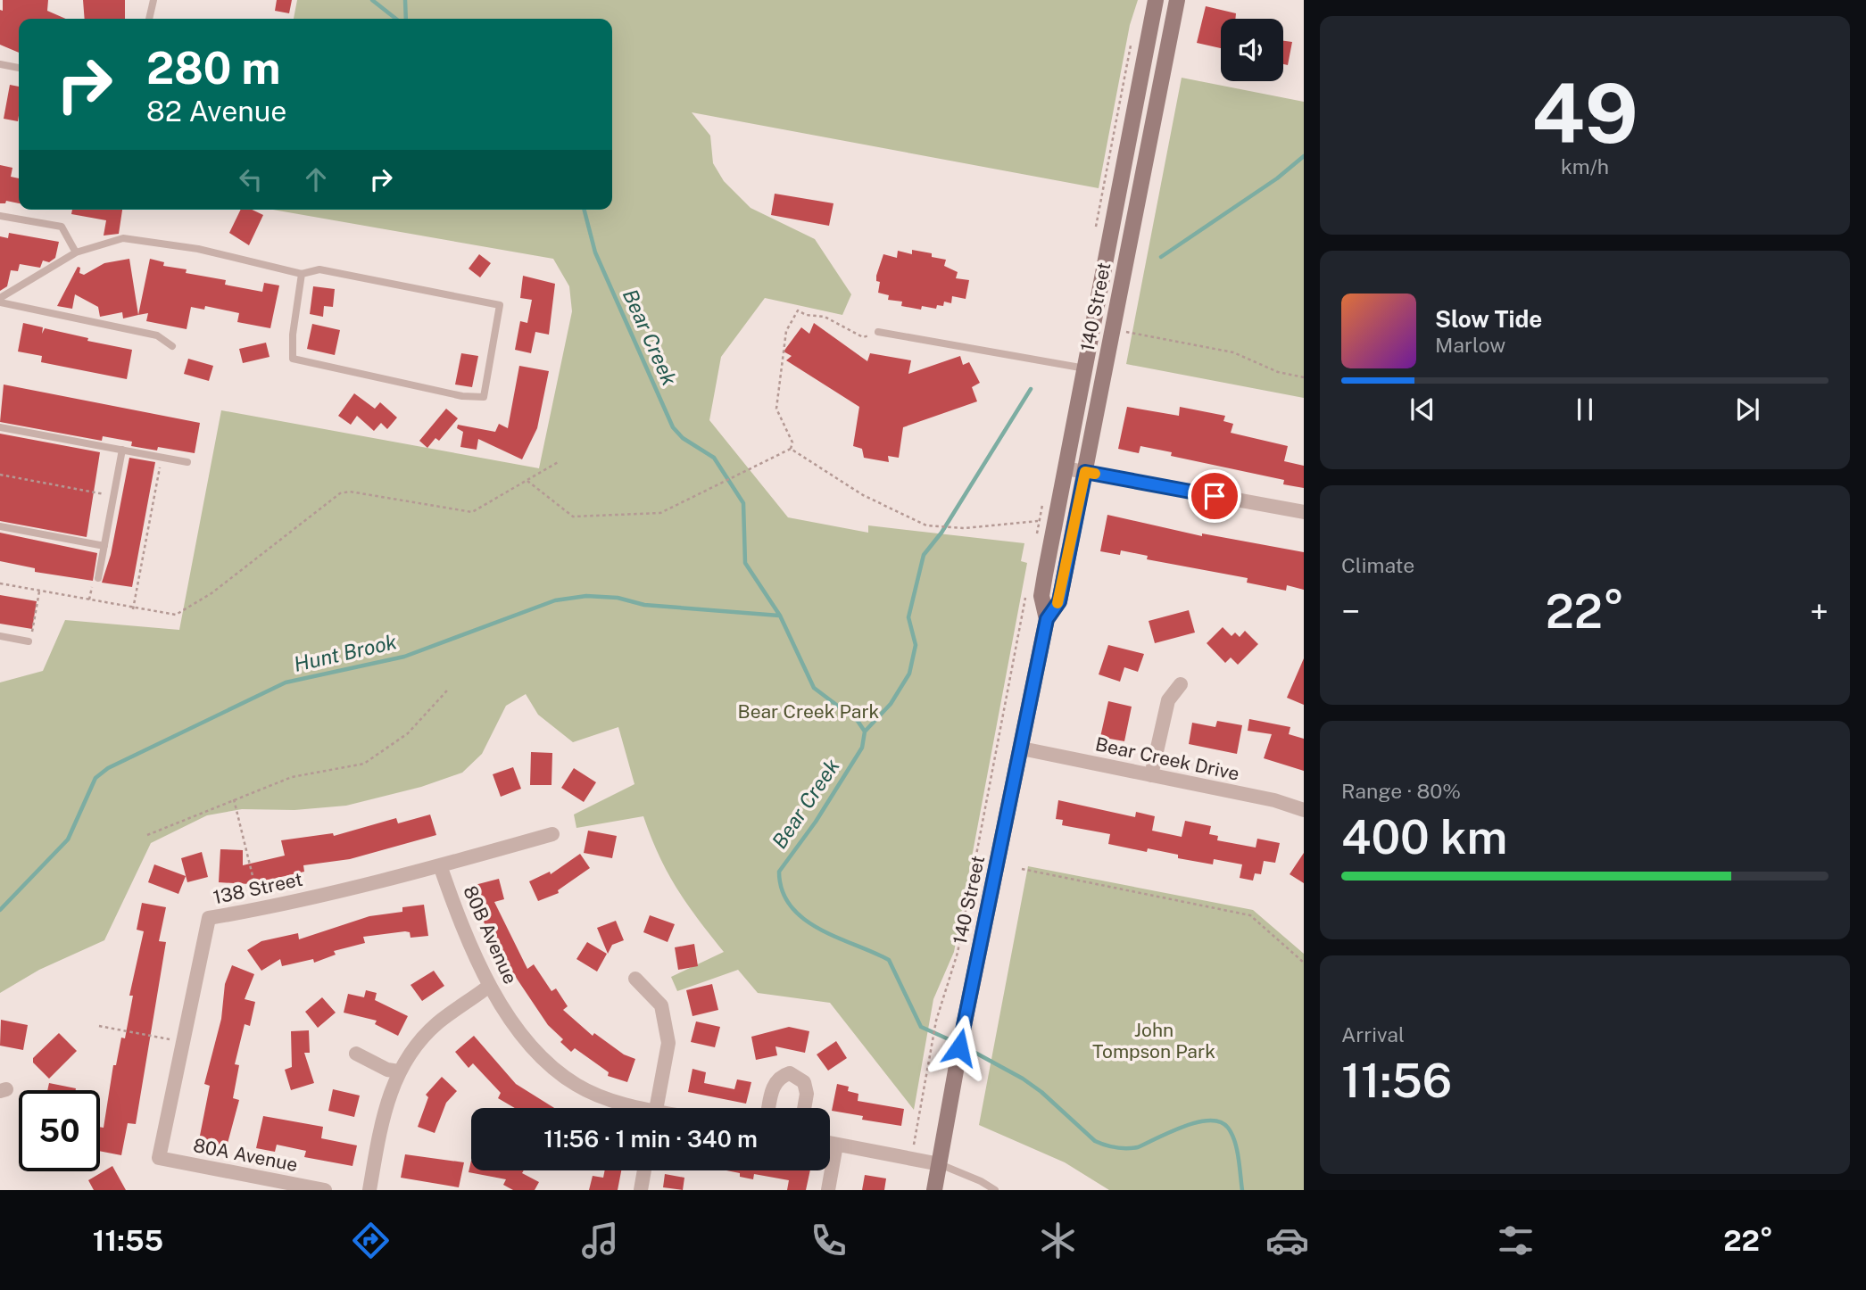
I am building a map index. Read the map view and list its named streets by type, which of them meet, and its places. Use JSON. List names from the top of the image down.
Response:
{
  "streets": {
    "main road": ["140 Street"],
    "street": [
      "Bear Creek Drive",
      "138 Street",
      "80B Avenue",
      "80A Avenue"
    ]
  },
  "crossings": [
    ["140 Street", "Bear Creek Drive"],
    ["138 Street", "80B Avenue"],
    ["138 Street", "80A Avenue"]
  ],
  "water": ["Bear Creek", "Hunt Brook"],
  "parks": ["Bear Creek Park", "John Tompson Park"],
  "page": {
    "tile": [
      ["49", "km/h"],
      "Climate",
      ["Range · 80%", "400 km"],
      ["Arrival", "11:56"]
    ],
    "turn": ["280 m", "82 Avenue"],
    "song": ["Slow Tide", "Marlow"],
    "heat": ["−", "22°", "+"],
    "limit": "50",
    "trip": "11:56 · 1 min · 340 m",
    "tabs": ["11:55", "22°"]
  }
}
